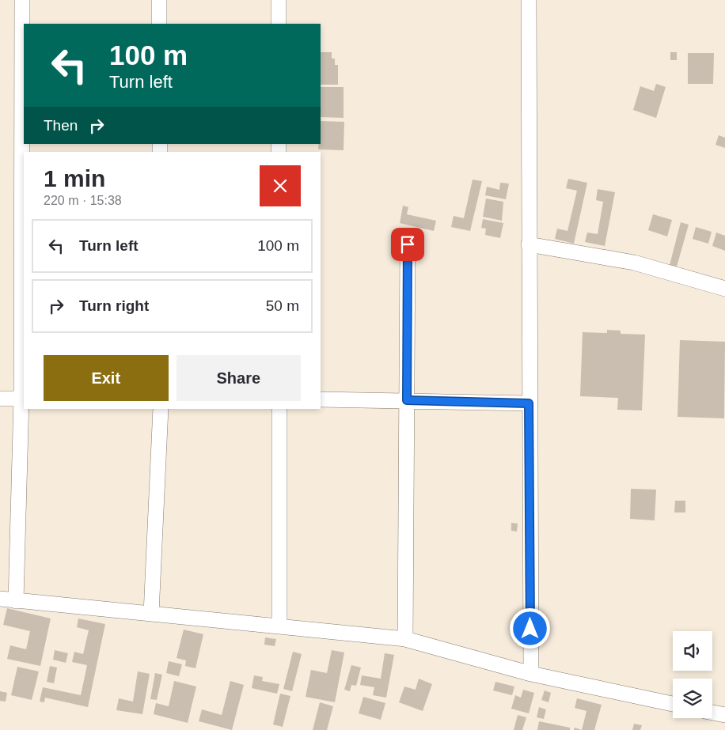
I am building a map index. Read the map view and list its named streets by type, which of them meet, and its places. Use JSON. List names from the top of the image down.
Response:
{
  "page": {
    "turn": ["100 m", "Turn left"],
    "then": "Then",
    "heading": ["1 min", "220 m · 15:38"],
    "list": [
      {
        "name": "Turn left",
        "value": "100 m"
      },
      {
        "name": "Turn right",
        "value": "50 m"
      }
    ],
    "buttons": ["Exit", "Share"]
  }
}
